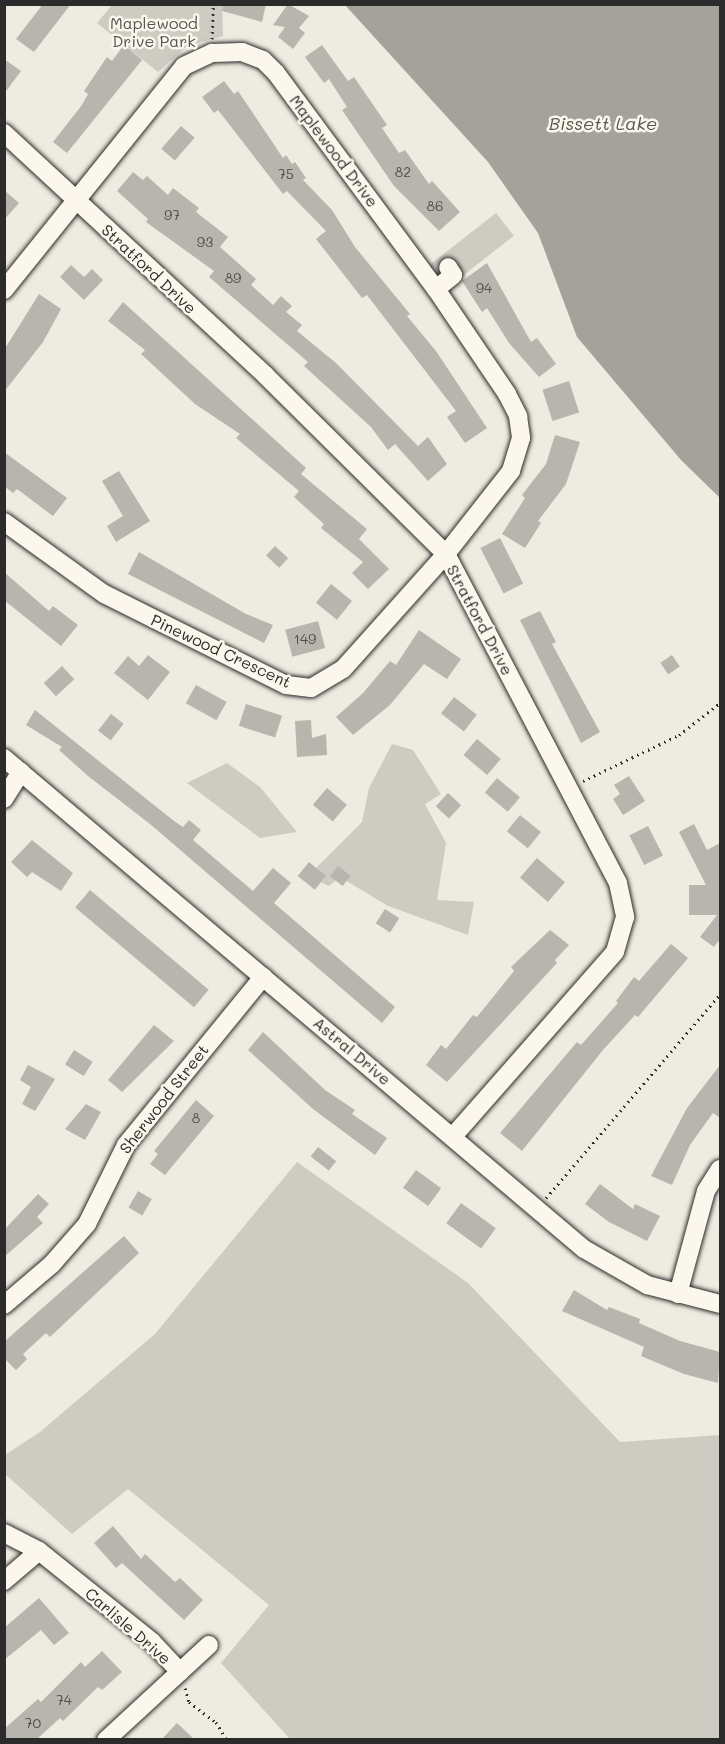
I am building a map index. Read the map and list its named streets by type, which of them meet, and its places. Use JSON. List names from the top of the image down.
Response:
{
  "streets": {
    "street": [
      "Maplewood Drive",
      "Stratford Drive",
      "Pinewood Crescent",
      "Astral Drive",
      "Sherwood Street",
      "Carlisle Drive"
    ]
  },
  "crossings": [
    ["Maplewood Drive", "Stratford Drive"],
    ["Maplewood Drive", "Pinewood Crescent"],
    ["Stratford Drive", "Pinewood Crescent"],
    ["Stratford Drive", "Astral Drive"],
    ["Astral Drive", "Sherwood Street"]
  ],
  "water": ["Bissett Lake"],
  "parks": ["Maplewood Drive Park"],
  "house_numbers": [
    "82",
    "75",
    "86",
    "97",
    "93",
    "89",
    "94",
    "149",
    "8",
    "74",
    "70"
  ]
}
